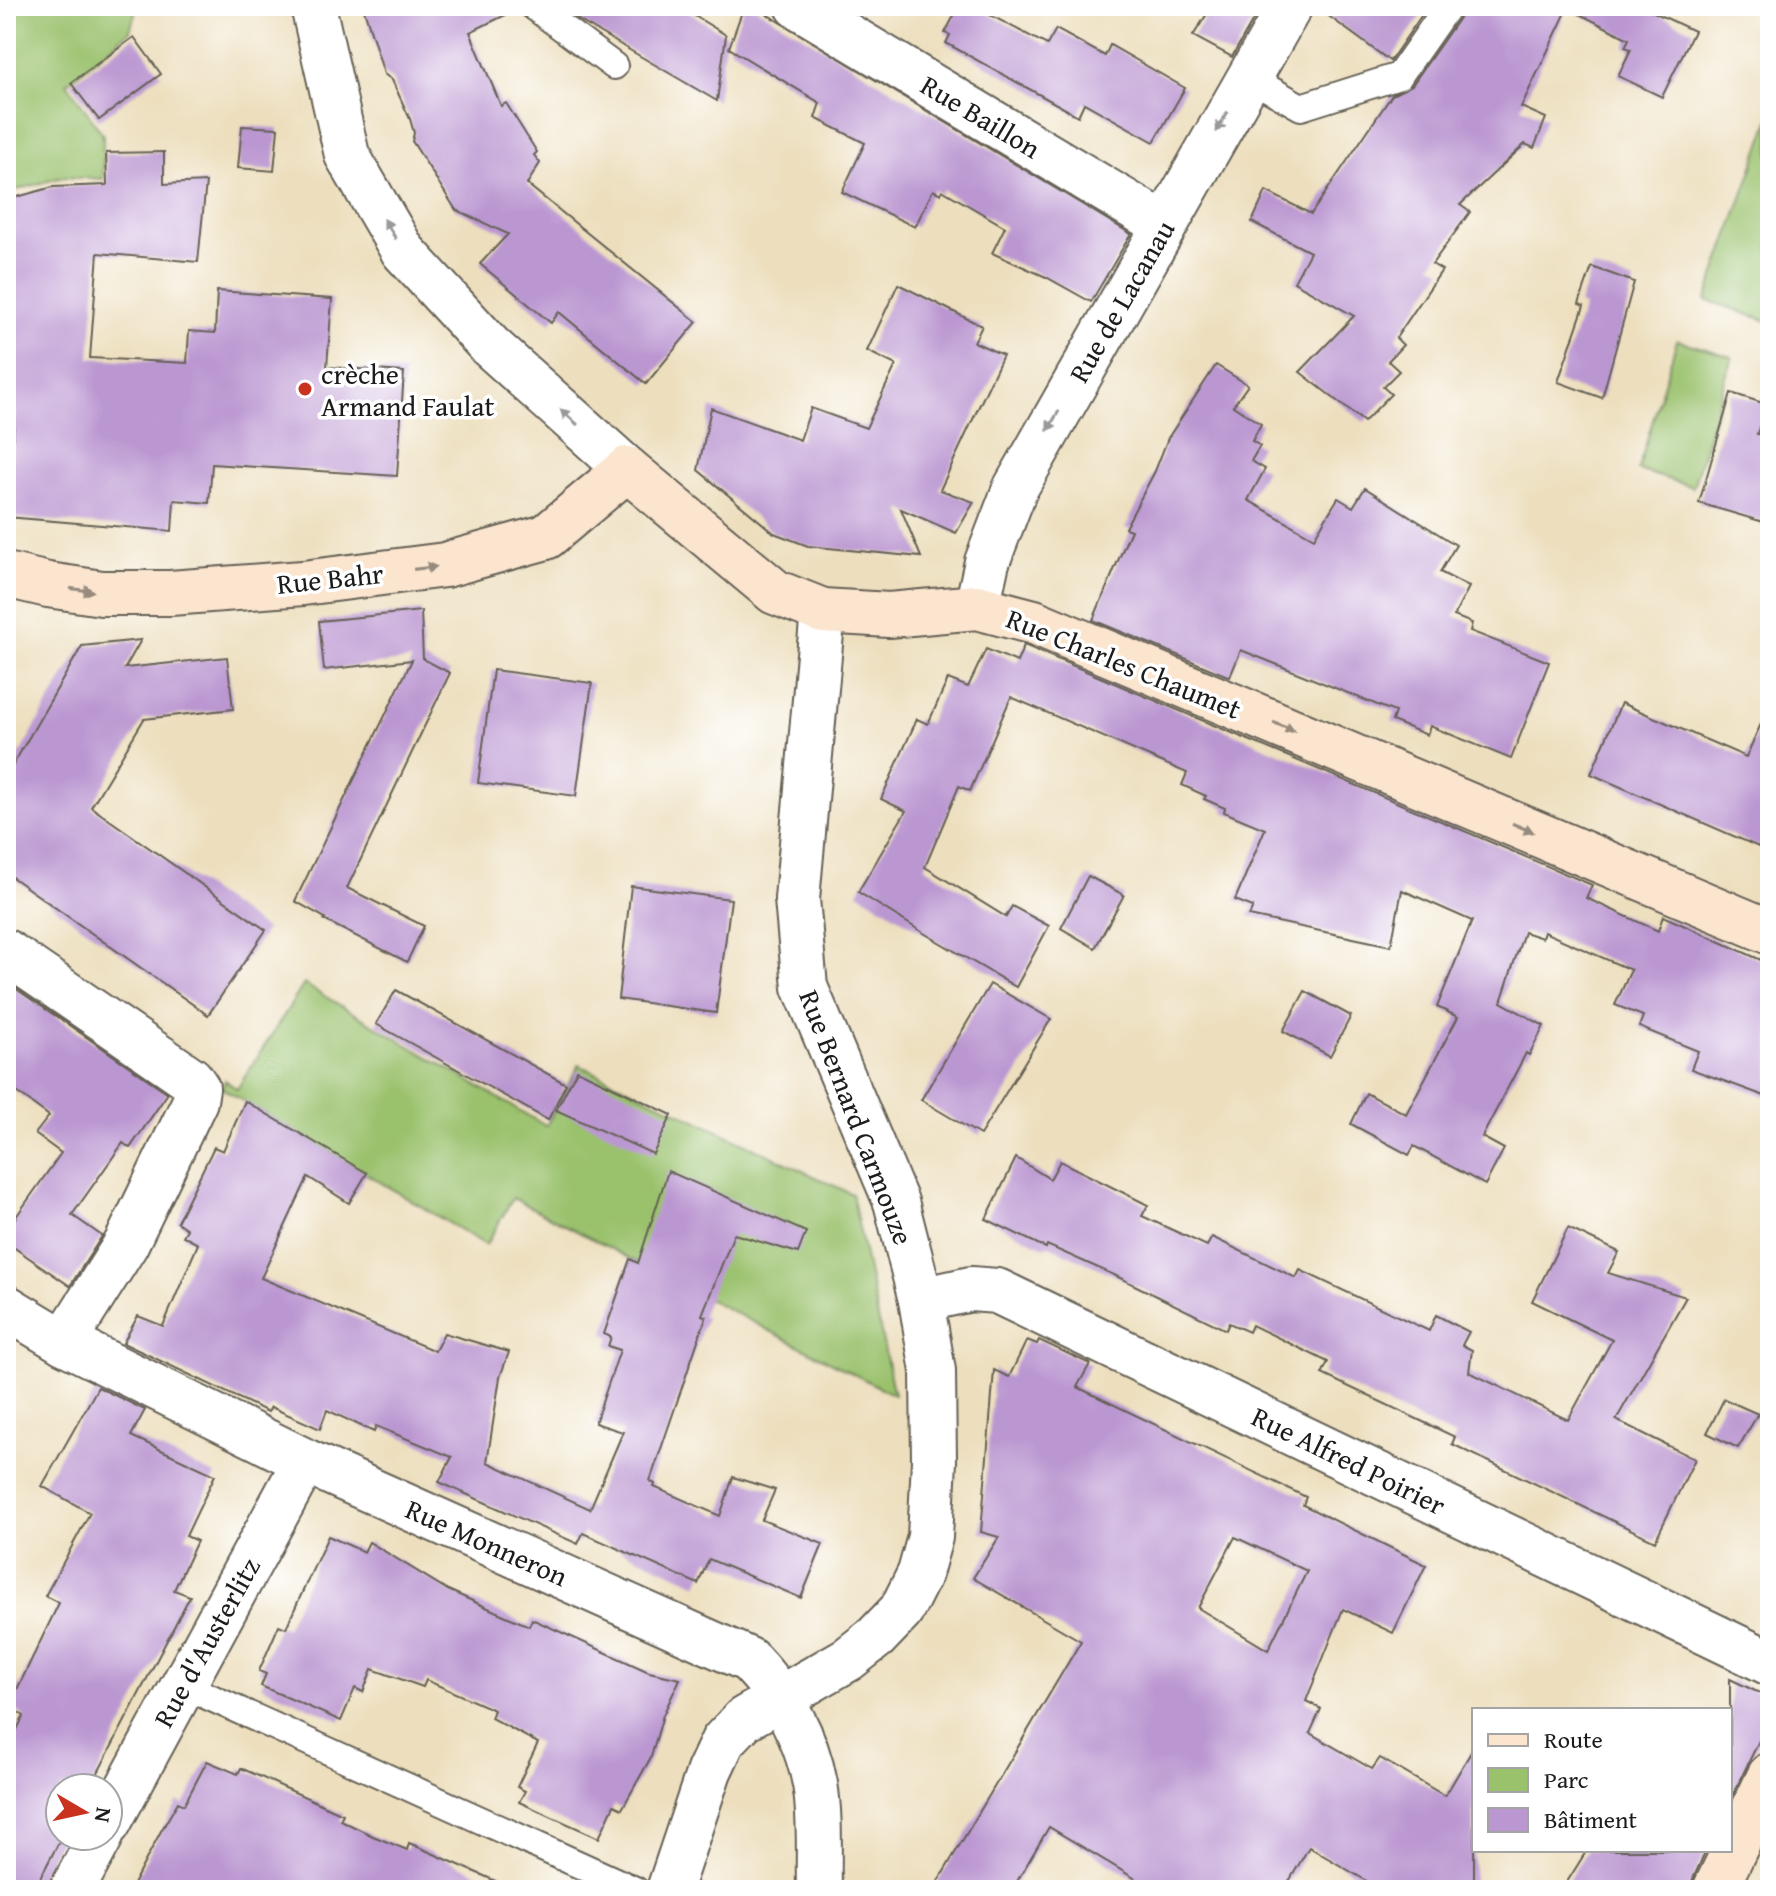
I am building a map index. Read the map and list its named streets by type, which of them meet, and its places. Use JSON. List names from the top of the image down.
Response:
{
  "streets": {
    "street": [
      "Rue Baillon",
      "Rue de Lacanau",
      "Rue Bahr",
      "Rue Charles Chaumet",
      "Rue Bernard Carmouze",
      "Rue Alfred Poirier",
      "Rue Monneron",
      "Rue d'Austerlitz"
    ]
  },
  "crossings": [
    ["Rue Baillon", "Rue de Lacanau"],
    ["Rue de Lacanau", "Rue Charles Chaumet"],
    ["Rue Bahr", "Rue Charles Chaumet"],
    ["Rue Charles Chaumet", "Rue Bernard Carmouze"],
    ["Rue Bernard Carmouze", "Rue Alfred Poirier"],
    ["Rue Bernard Carmouze", "Rue Monneron"],
    ["Rue Monneron", "Rue d'Austerlitz"]
  ],
  "one_way": ["Rue de Lacanau", "Rue Bahr"],
  "places": ["crèche Armand Faulat"],
  "legend": ["Route", "Parc", "Bâtiment"],
  "north": "right"
}
